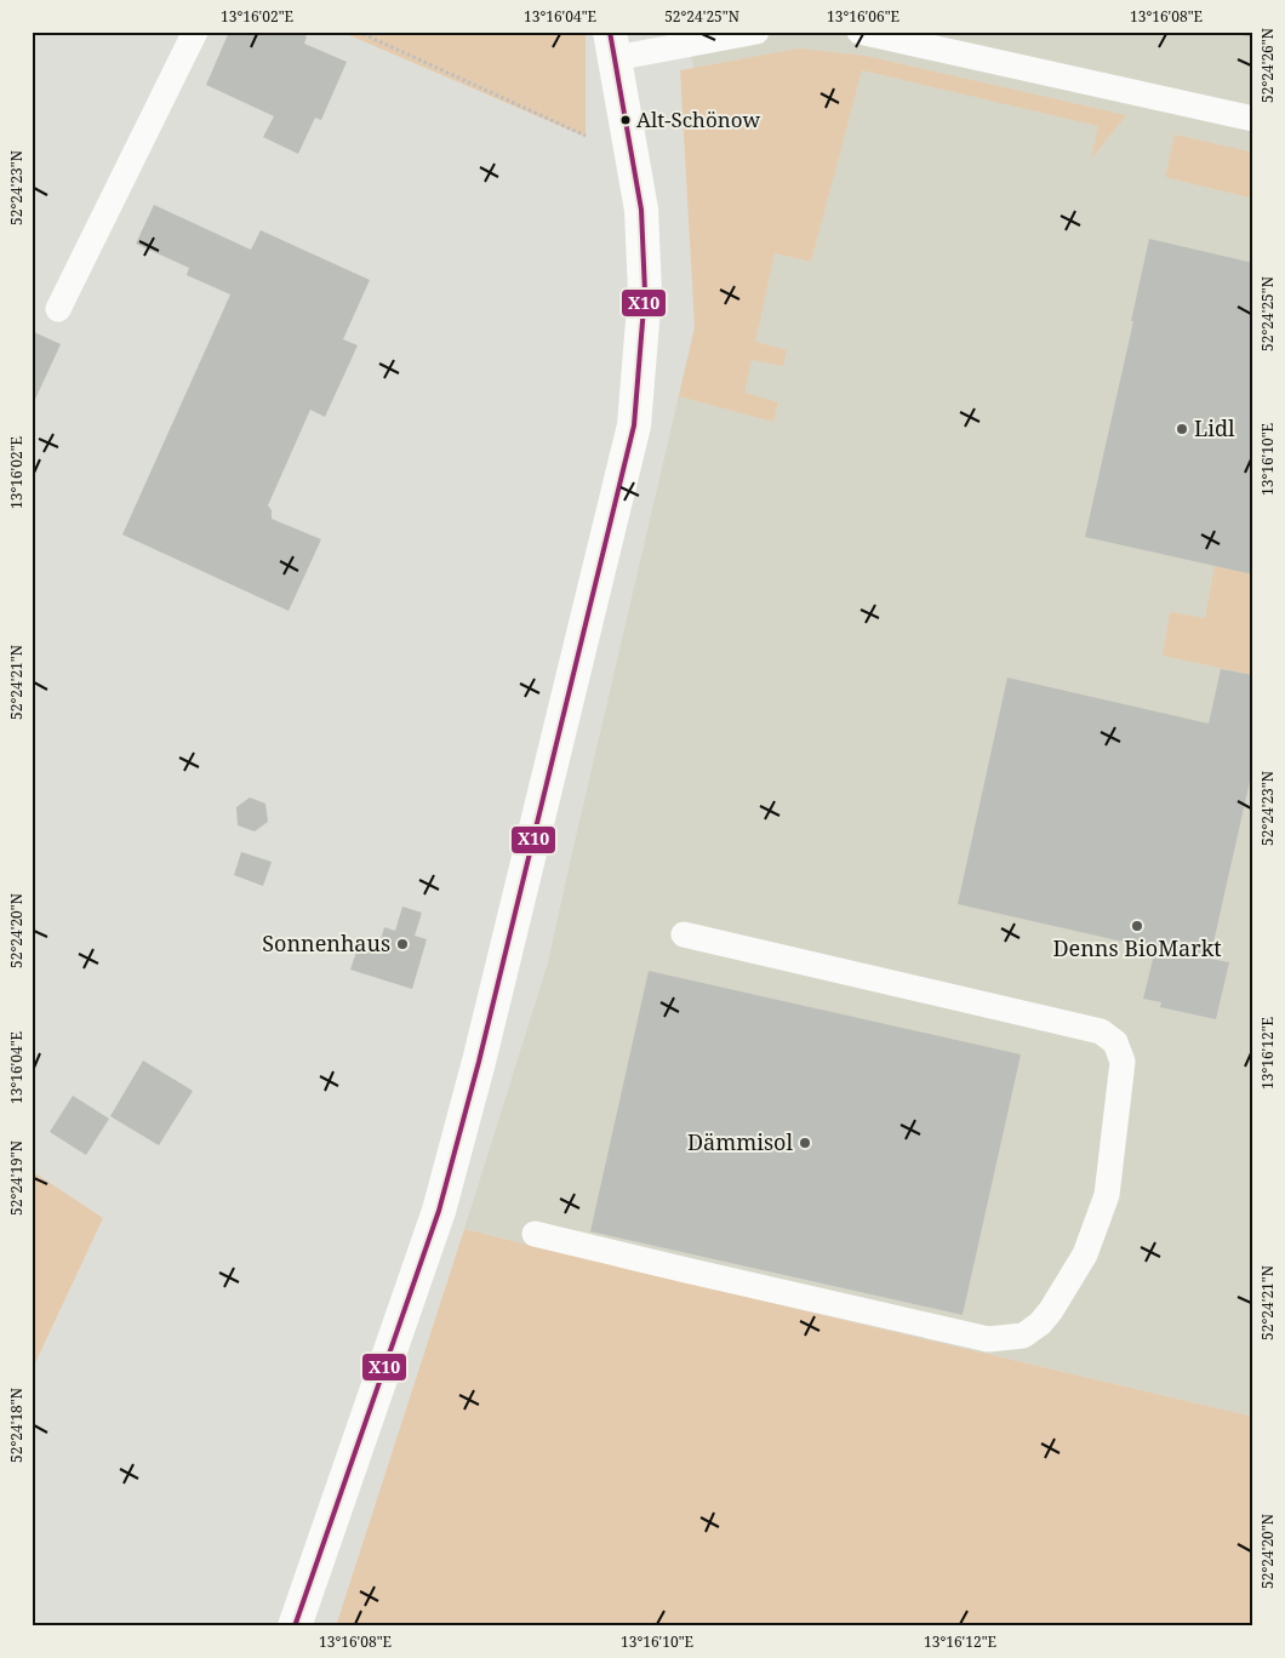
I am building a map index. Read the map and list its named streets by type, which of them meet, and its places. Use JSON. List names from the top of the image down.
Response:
{
  "places": [
    "Alt-Schönow",
    "Lidl",
    "Denns BioMarkt",
    "Sonnenhaus",
    "Dämmisol"
  ],
  "lines": ["transit line X10"],
  "coordinates": [
    "13°16'02\"E",
    "13°16'04\"E",
    "52°24'25\"N",
    "13°16'06\"E",
    "13°16'08\"E",
    "52°24'26\"N",
    "52°24'23\"N",
    "13°16'10\"E",
    "52°24'21\"N",
    "52°24'20\"N",
    "13°16'12\"E",
    "52°24'19\"N",
    "52°24'18\"N"
  ]
}
